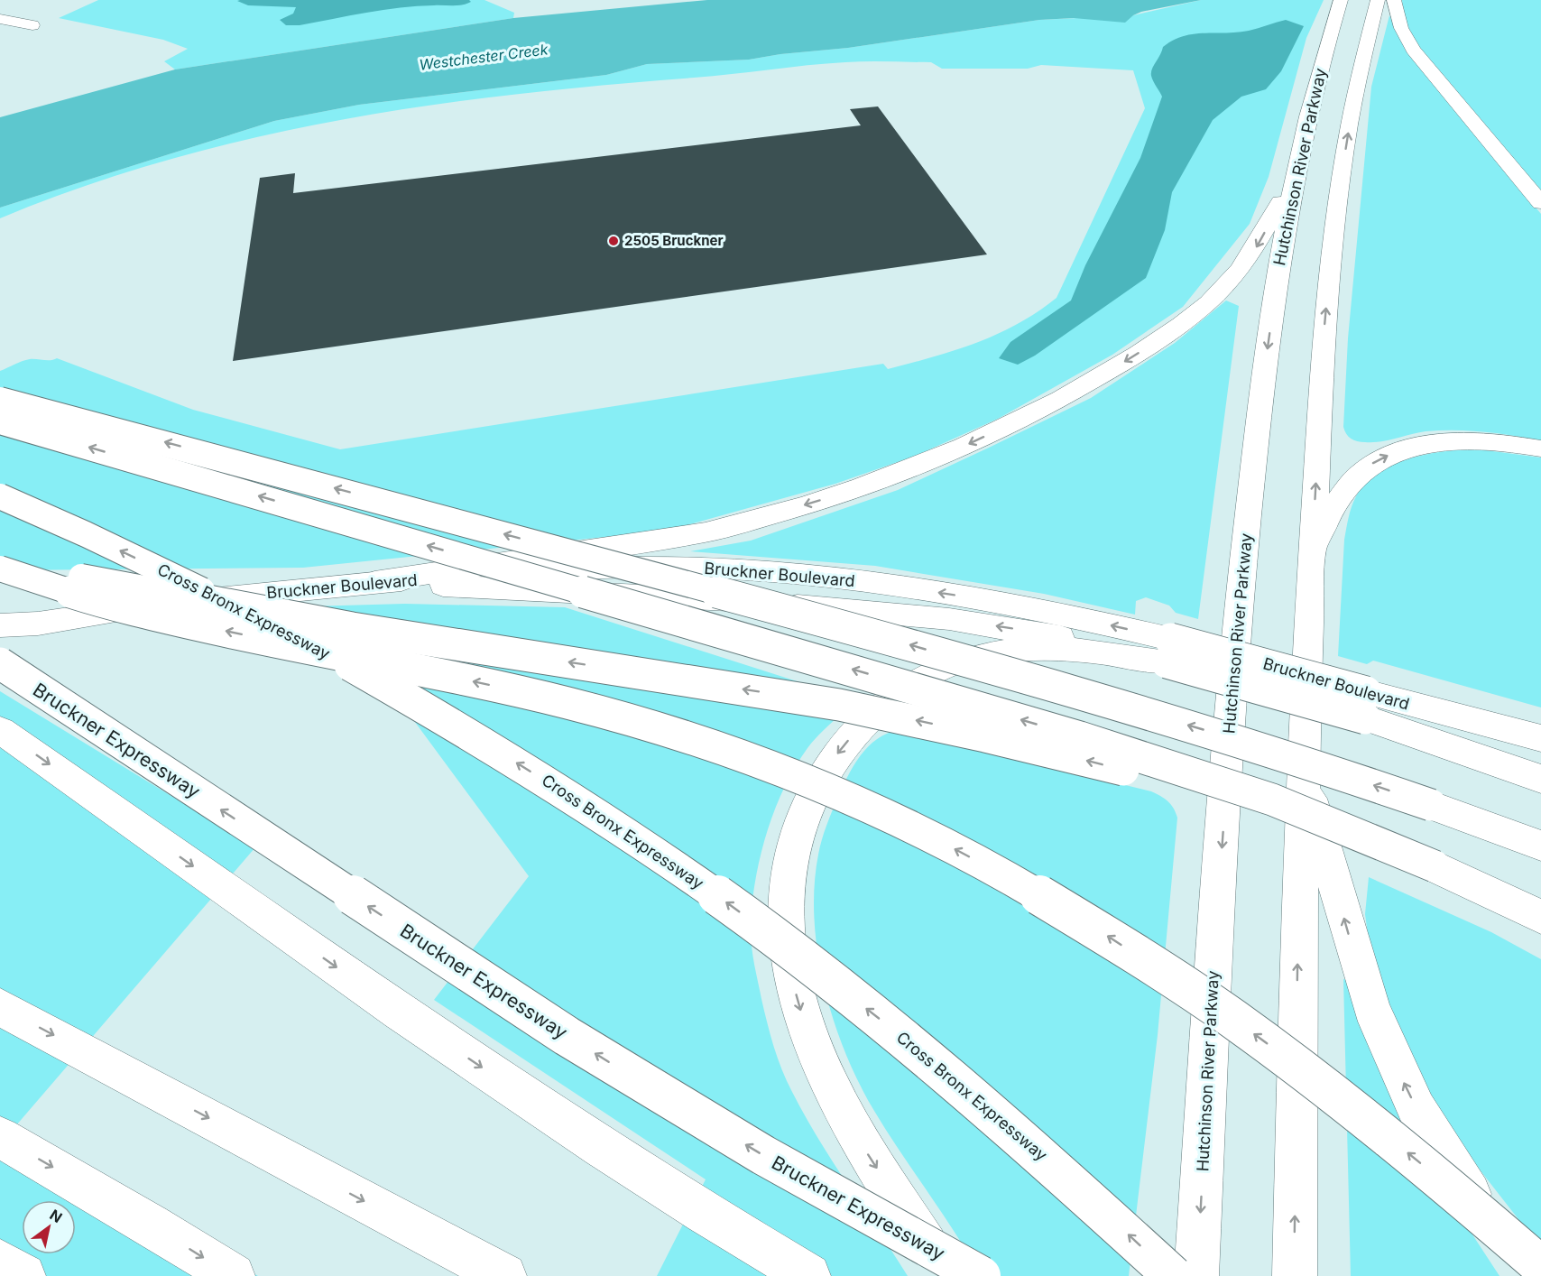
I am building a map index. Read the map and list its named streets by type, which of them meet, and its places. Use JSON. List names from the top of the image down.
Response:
{
  "streets": {
    "main road": [
      "Hutchinson River Parkway",
      "Bruckner Boulevard",
      "Cross Bronx Expressway",
      "Bruckner Expressway"
    ]
  },
  "water": ["Westchester Creek"],
  "places": ["2505 Bruckner"],
  "north": "top right"
}
